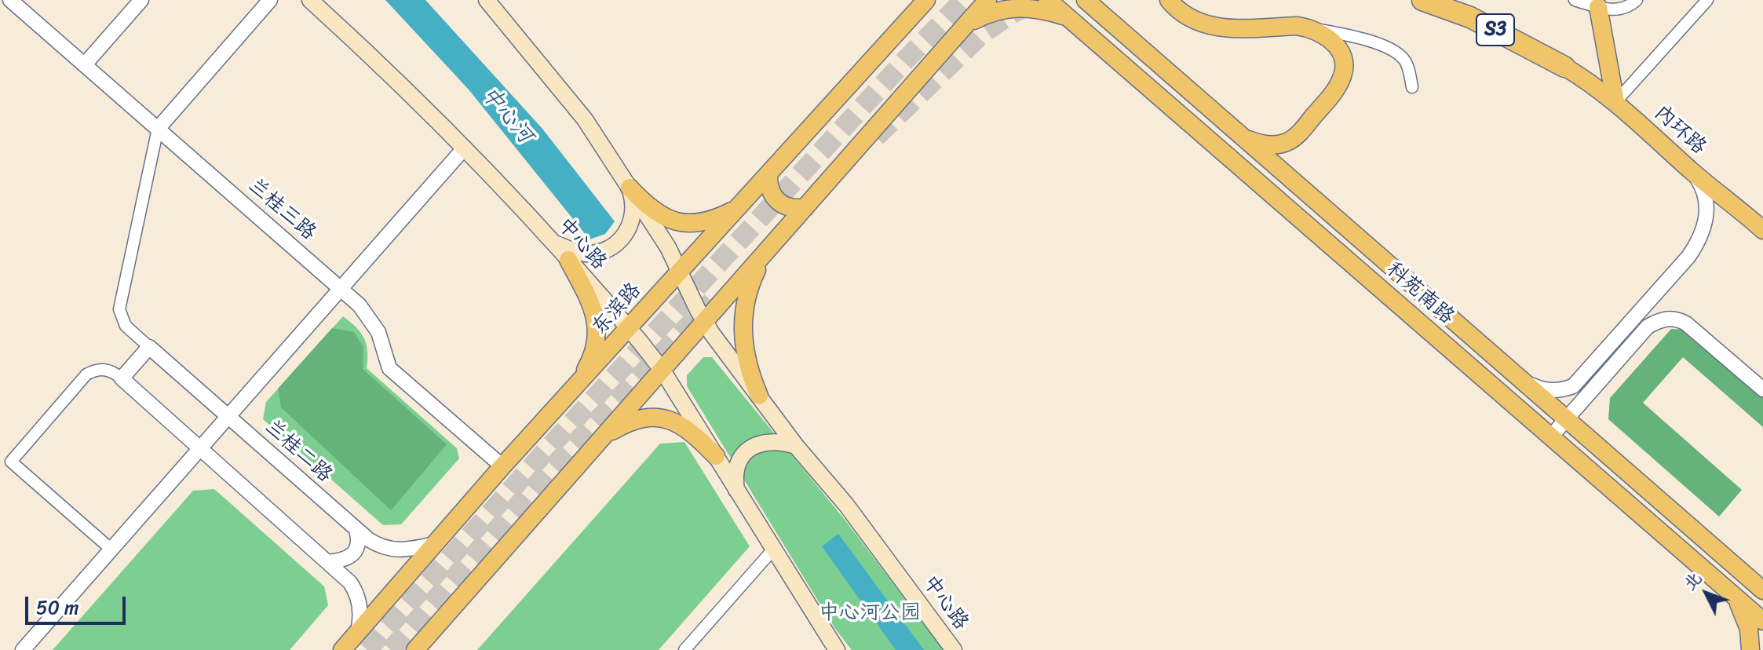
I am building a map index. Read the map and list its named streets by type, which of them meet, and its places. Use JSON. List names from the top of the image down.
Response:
{
  "streets": {
    "highway": ["S3"],
    "main road": [
      "内环路",
      "中心路",
      "科苑南路",
      "东滨路"
    ],
    "street": ["兰桂三路", "兰桂二路"]
  },
  "crossings": [
    ["S3", "内环路"],
    ["兰桂三路", "东滨路"],
    ["中心路", "东滨路"],
    ["东滨路", "兰桂二路"]
  ],
  "water": ["中心河"],
  "parks": ["中心河公园"],
  "scale_bar": "50 m",
  "north": "top left"
}
